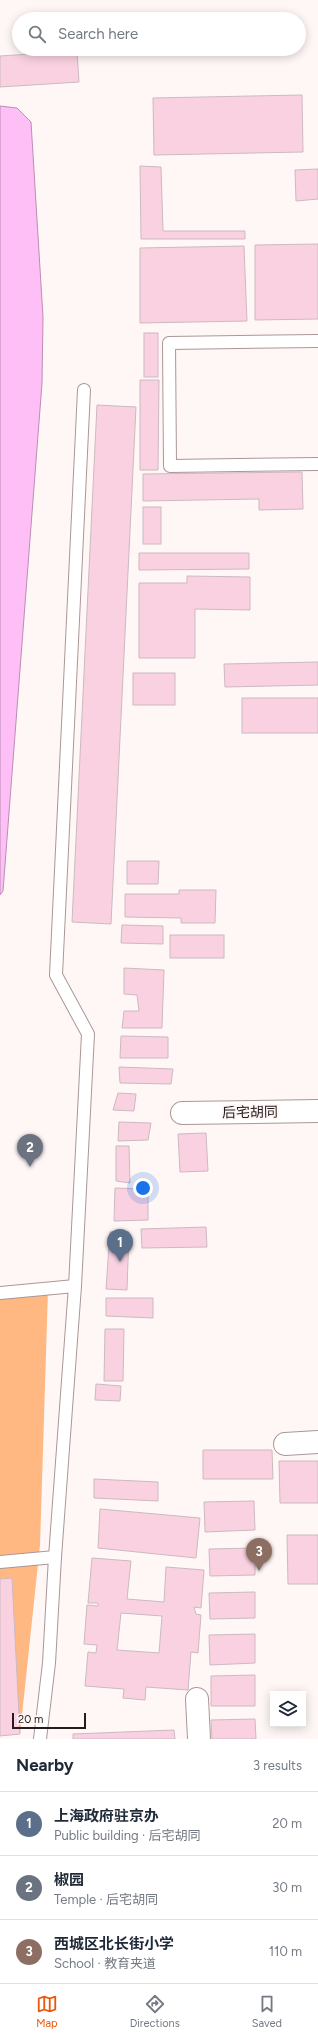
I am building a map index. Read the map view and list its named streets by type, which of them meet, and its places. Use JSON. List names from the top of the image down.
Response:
{
  "streets": {
    "street": ["后宅胡同"]
  },
  "scale_bar": "20 m",
  "page": {
    "search": "Search here",
    "pins": ["2", "1", "3"],
    "scale": "20 m",
    "heading": ["Nearby", "3 results"],
    "list": [
      {
        "mark": "1",
        "name": "上海政府驻京办",
        "note": "Public building · 后宅胡同",
        "value": "20 m"
      },
      {
        "mark": "2",
        "name": "椒园",
        "note": "Temple · 后宅胡同",
        "value": "30 m"
      },
      {
        "mark": "3",
        "name": "西城区北长街小学",
        "note": "School · 教育夹道",
        "value": "110 m"
      }
    ],
    "nav": ["Map", "Directions", "Saved"]
  }
}
